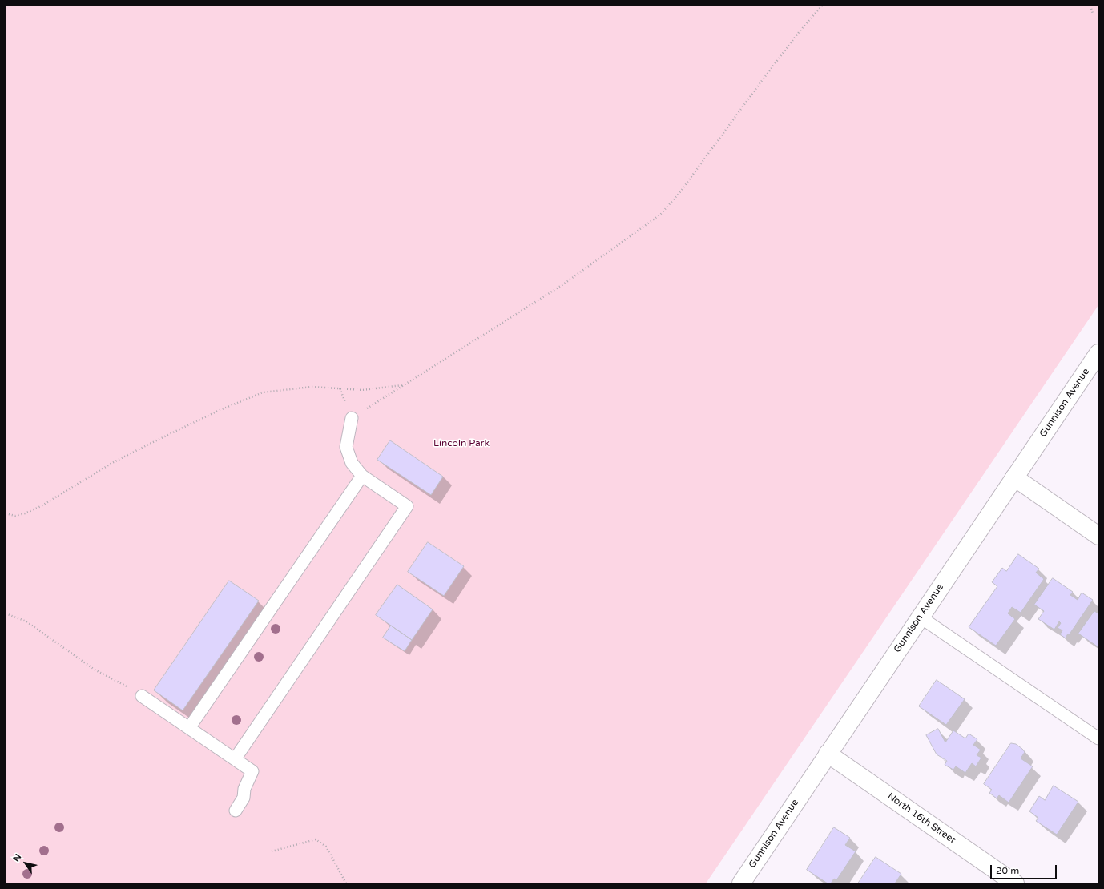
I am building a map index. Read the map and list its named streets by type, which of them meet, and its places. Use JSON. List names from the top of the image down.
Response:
{
  "streets": {
    "street": ["Gunnison Avenue", "North 16th Street"]
  },
  "crossings": [
    ["Gunnison Avenue", "North 16th Street"]
  ],
  "parks": ["Lincoln Park"],
  "scale_bar": "20 m",
  "north": "top left"
}
